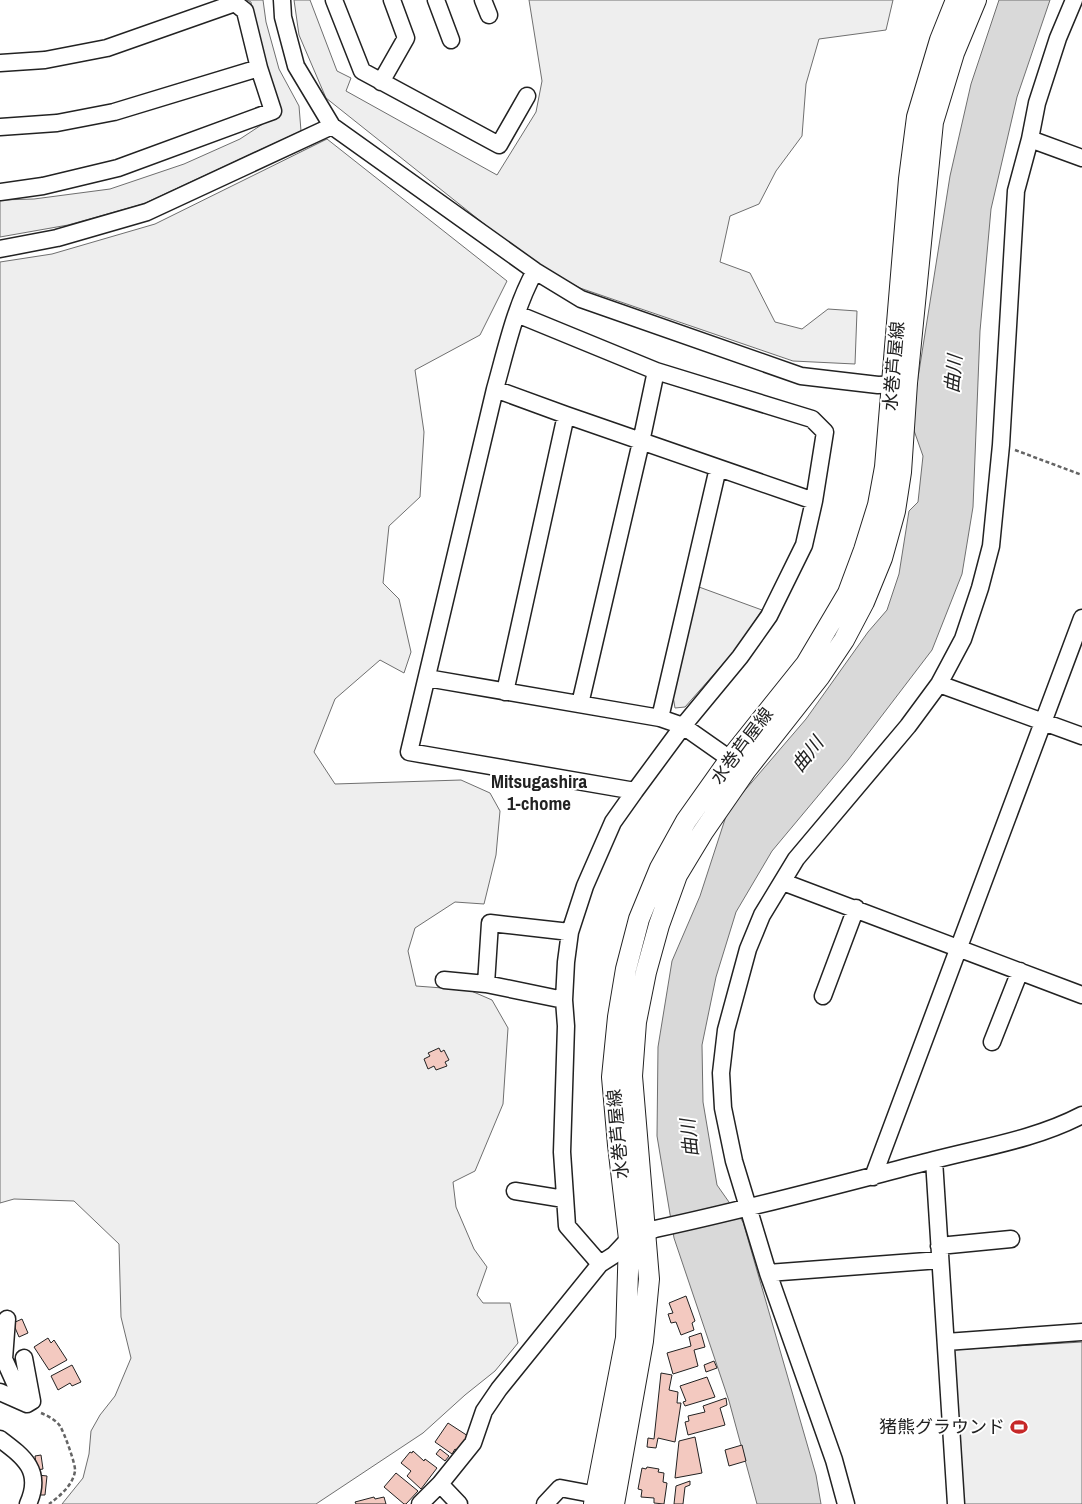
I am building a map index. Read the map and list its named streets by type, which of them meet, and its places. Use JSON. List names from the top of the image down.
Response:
{
  "streets": {
    "main road": ["水巻芦屋線"]
  },
  "districts": ["Mitsugashira 1-chome"],
  "water": ["曲川"],
  "places": {
    "sports": ["猪熊グラウンド"]
  }
}
